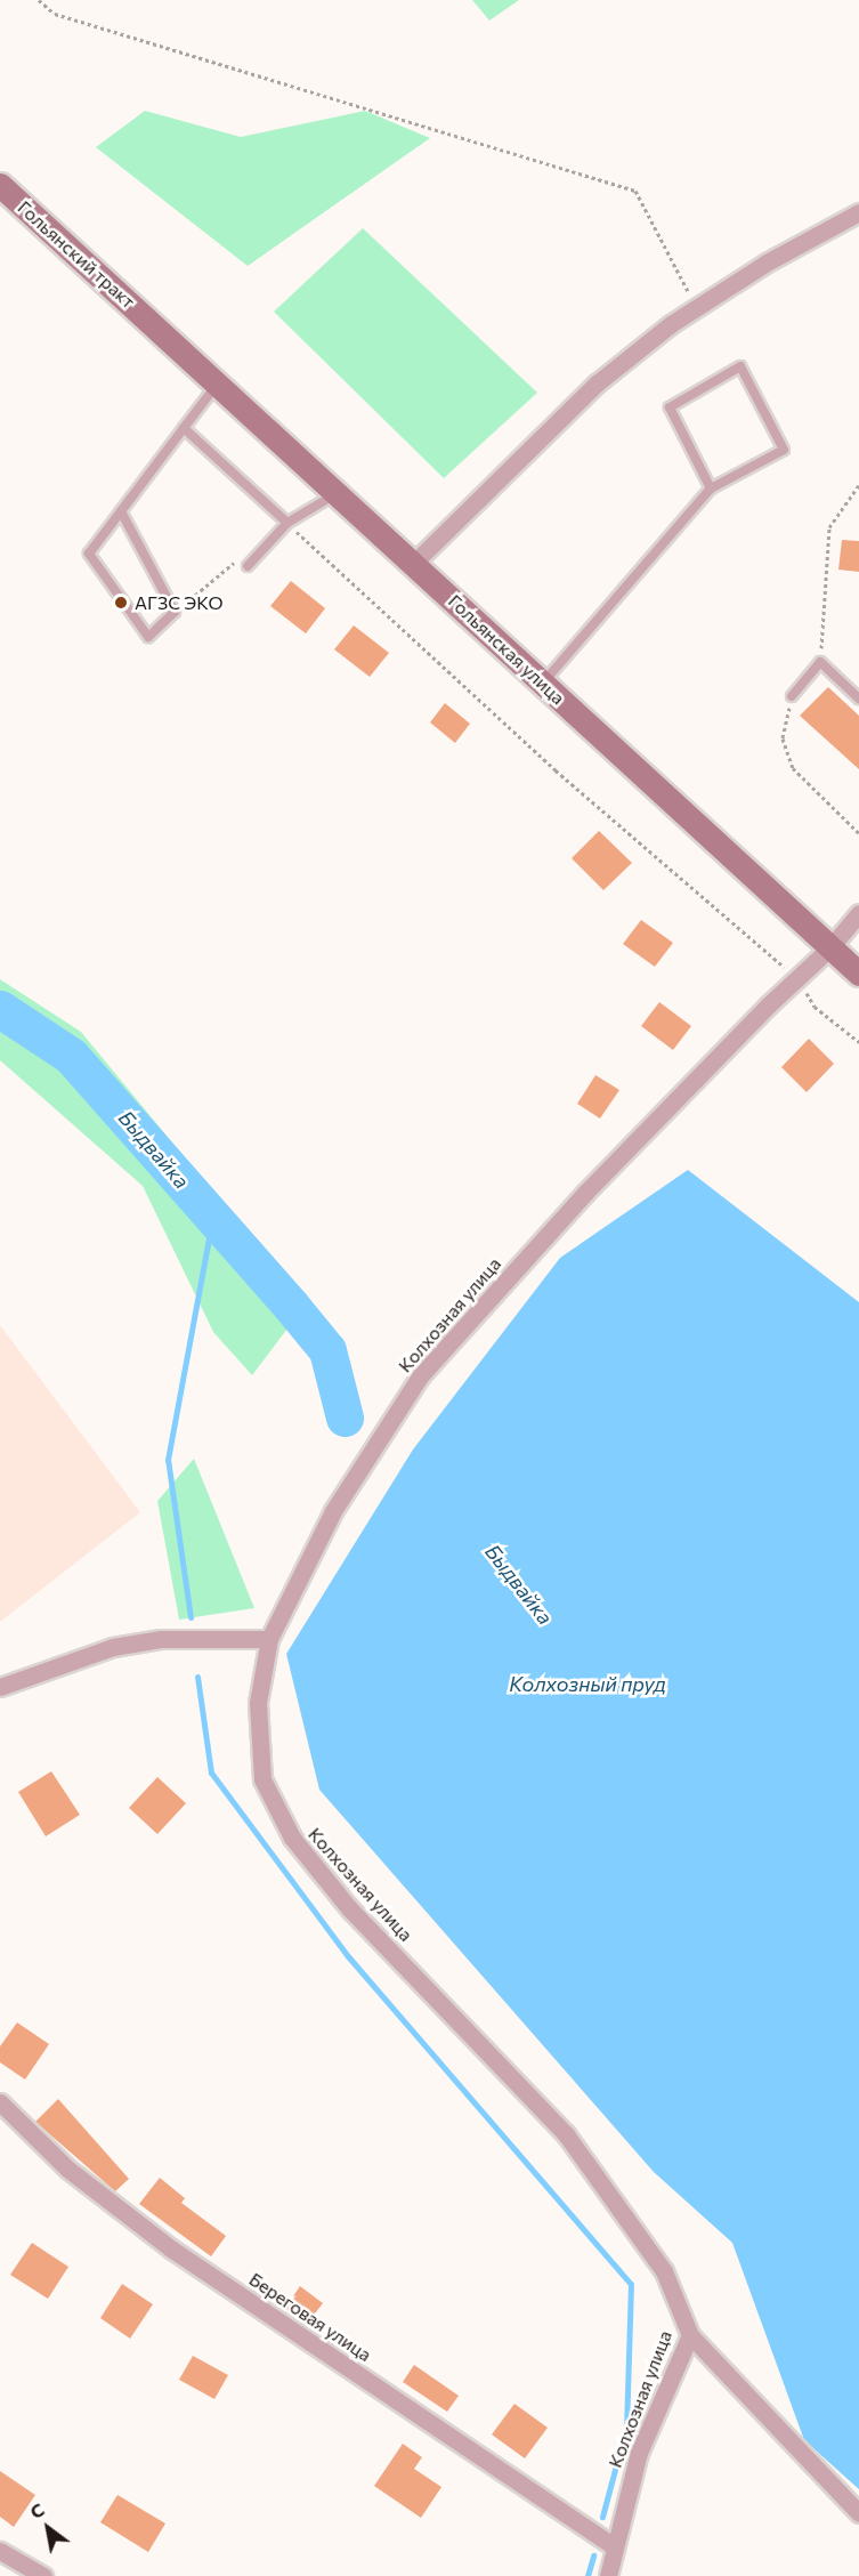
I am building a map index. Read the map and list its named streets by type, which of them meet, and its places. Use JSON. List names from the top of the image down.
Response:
{
  "streets": {
    "main road": ["Гольянский тракт", "Гольянская улица"],
    "street": ["Колхозная улица", "Береговая улица"]
  },
  "crossings": [
    ["Гольянский тракт", "Гольянская улица"],
    ["Гольянская улица", "Колхозная улица"],
    ["Колхозная улица", "Береговая улица"]
  ],
  "water": ["Быдвайка", "Колхозный пруд"],
  "places": ["АГЗС ЭКО"],
  "north": "top left"
}
